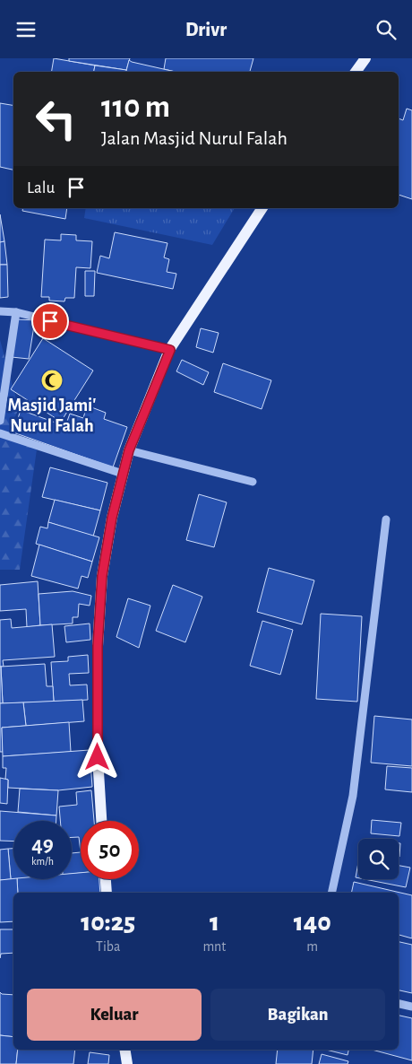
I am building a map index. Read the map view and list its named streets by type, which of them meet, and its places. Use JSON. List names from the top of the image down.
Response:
{
  "places": {
    "mosque": ["Masjid Jami' Nurul Falah"]
  },
  "page": {
    "header": "Drivr",
    "turn": ["110 m", "Jalan Masjid Nurul Falah"],
    "then": "Lalu",
    "speed": "49 km/h",
    "limit": "50",
    "eta": [
      "10:25",
      "Tiba",
      "1",
      "mnt",
      "140",
      "m"
    ],
    "buttons": ["Keluar", "Bagikan"]
  }
}
